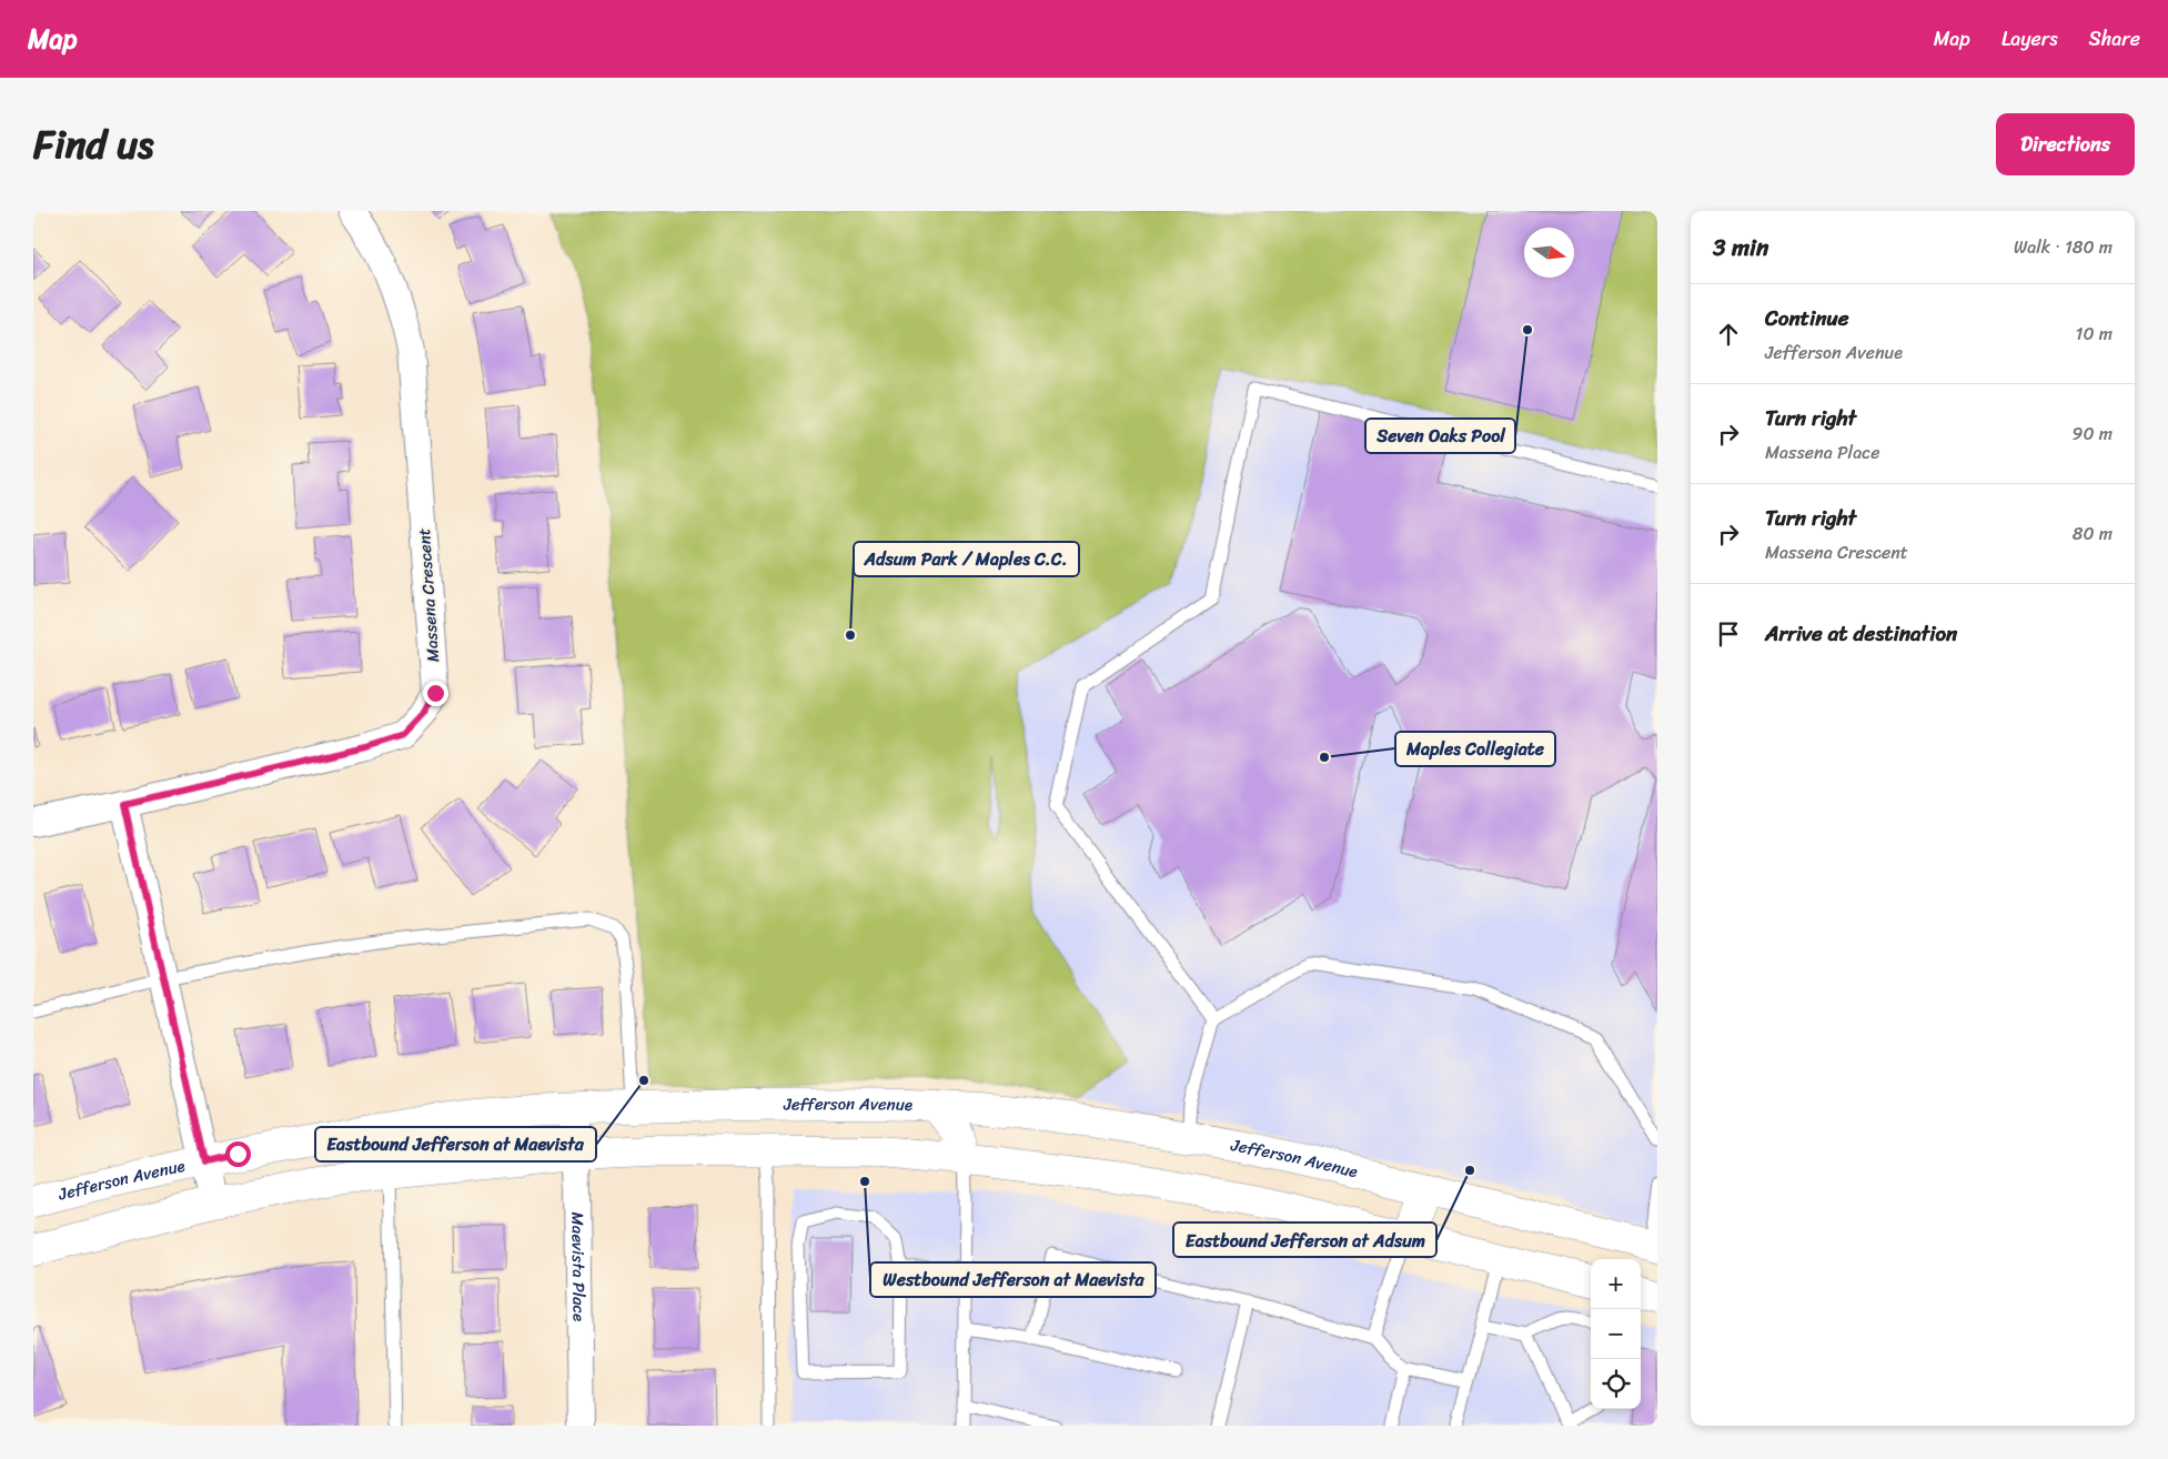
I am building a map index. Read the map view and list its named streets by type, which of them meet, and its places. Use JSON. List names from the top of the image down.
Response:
{
  "streets": {
    "street": ["Massena Crescent", "Jefferson Avenue", "Maevista Place"]
  },
  "crossings": [
    ["Jefferson Avenue", "Maevista Place"]
  ],
  "places": [
    "Seven Oaks Pool",
    "Adsum Park / Maples C.C.",
    "Maples Collegiate",
    "Eastbound Jefferson at Maevista",
    "Eastbound Jefferson at Adsum",
    "Westbound Jefferson at Maevista"
  ],
  "north": "right",
  "page": {
    "header": "Map",
    "nav": ["Map", "Layers", "Share"],
    "title": "Find us",
    "buttons": "Directions",
    "heading": ["3 min", "Walk · 180 m"],
    "list": [
      ["Continue", "Jefferson Avenue", "10 m"],
      ["Turn right", "Massena Place", "90 m"],
      ["Turn right", "Massena Crescent", "80 m"],
      "Arrive at destination"
    ],
    "map_buttons": ["+", "−"]
  }
}
